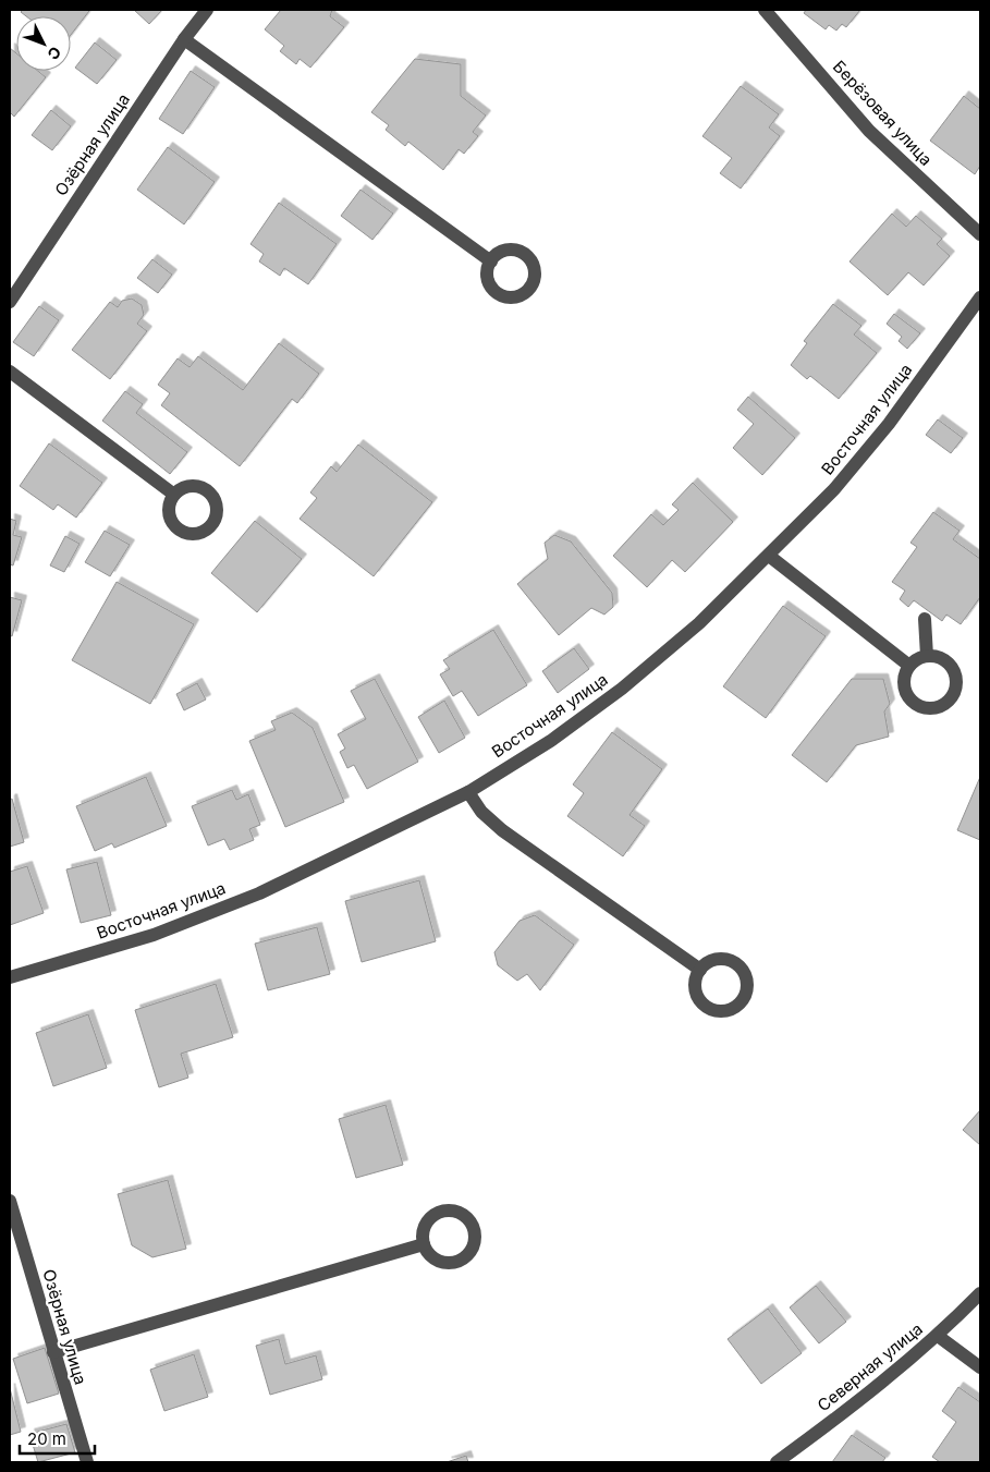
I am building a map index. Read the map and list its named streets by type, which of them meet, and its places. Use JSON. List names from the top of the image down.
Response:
{
  "streets": {
    "street": [
      "Берёзовая улица",
      "Озёрная улица",
      "Восточная улица",
      "Северная улица"
    ]
  },
  "scale_bar": "20 m",
  "north": "bottom right"
}
